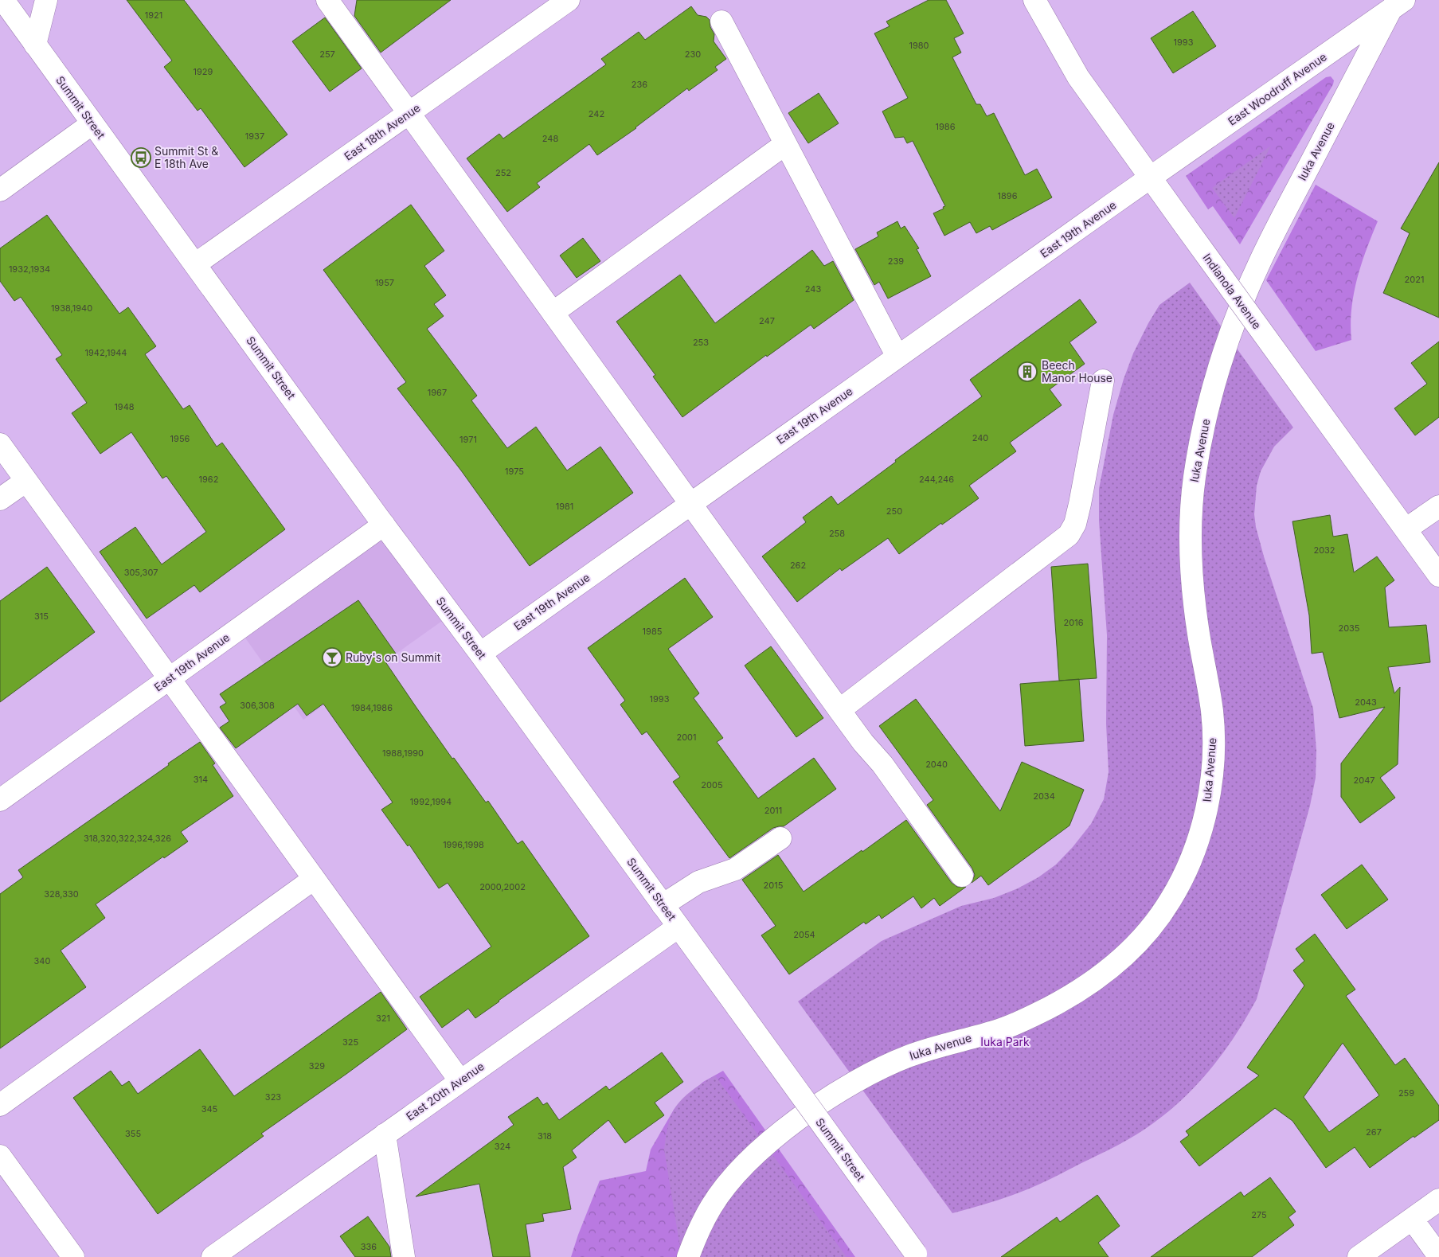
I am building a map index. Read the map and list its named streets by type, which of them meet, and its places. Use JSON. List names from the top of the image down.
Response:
{
  "streets": {
    "street": [
      "East Woodruff Avenue",
      "Summit Street",
      "East 18th Avenue",
      "Iuka Avenue",
      "East 19th Avenue",
      "Indianola Avenue",
      "East 20th Avenue"
    ]
  },
  "crossings": [
    ["East Woodruff Avenue", "Iuka Avenue"],
    ["East Woodruff Avenue", "East 19th Avenue"],
    ["East Woodruff Avenue", "Indianola Avenue"],
    ["Summit Street", "East 18th Avenue"],
    ["Summit Street", "East 19th Avenue"],
    ["Summit Street", "East 20th Avenue"],
    ["East 19th Avenue", "Indianola Avenue"]
  ],
  "parks": ["Iuka Park"],
  "places": {
    "bus stop": ["Summit St & E 18th Ave"],
    "building": ["Beech Manor House"],
    "bar": ["Ruby's on Summit"]
  },
  "house_numbers": [
    "1921",
    "1993",
    "1980",
    "257",
    "230",
    "1929",
    "236",
    "242",
    "1986",
    "1937",
    "248",
    "252",
    "1896",
    "239",
    "1932,1934",
    "2021",
    "1957",
    "243",
    "1938,1940",
    "247",
    "253",
    "1942,1944",
    "1967",
    "1948",
    "240",
    "1956",
    "1971",
    "1975",
    "1962",
    "244,246",
    "1981",
    "250",
    "258",
    "2032",
    "262",
    "305,307",
    "315",
    "2016",
    "2035",
    "1985",
    "1993",
    "2043",
    "306,308",
    "1984,1986",
    "2001",
    "1988,1990",
    "2040",
    "314",
    "2047",
    "2005",
    "2034",
    "1992,1994",
    "2011",
    "318,320,322,324,326",
    "1996,1998",
    "2015",
    "2000,2002",
    "328,330",
    "2054",
    "340",
    "321",
    "325",
    "329",
    "259",
    "323",
    "345",
    "267",
    "355",
    "318",
    "324",
    "275",
    "336"
  ]
}
